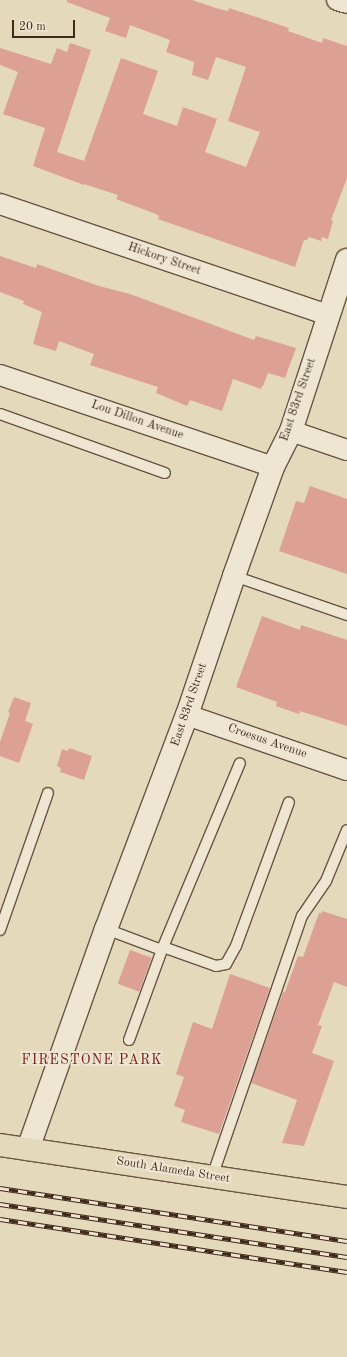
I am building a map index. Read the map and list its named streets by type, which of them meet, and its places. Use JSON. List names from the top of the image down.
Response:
{
  "streets": {
    "main road": ["South Alameda Street"],
    "street": [
      "Hickory Street",
      "East 83rd Street",
      "Lou Dillon Avenue",
      "Croesus Avenue"
    ]
  },
  "crossings": [
    ["Hickory Street", "East 83rd Street"],
    ["East 83rd Street", "Lou Dillon Avenue"],
    ["East 83rd Street", "Croesus Avenue"],
    ["East 83rd Street", "South Alameda Street"]
  ],
  "districts": ["FIRESTONE PARK"],
  "scale_bar": "20 m"
}
